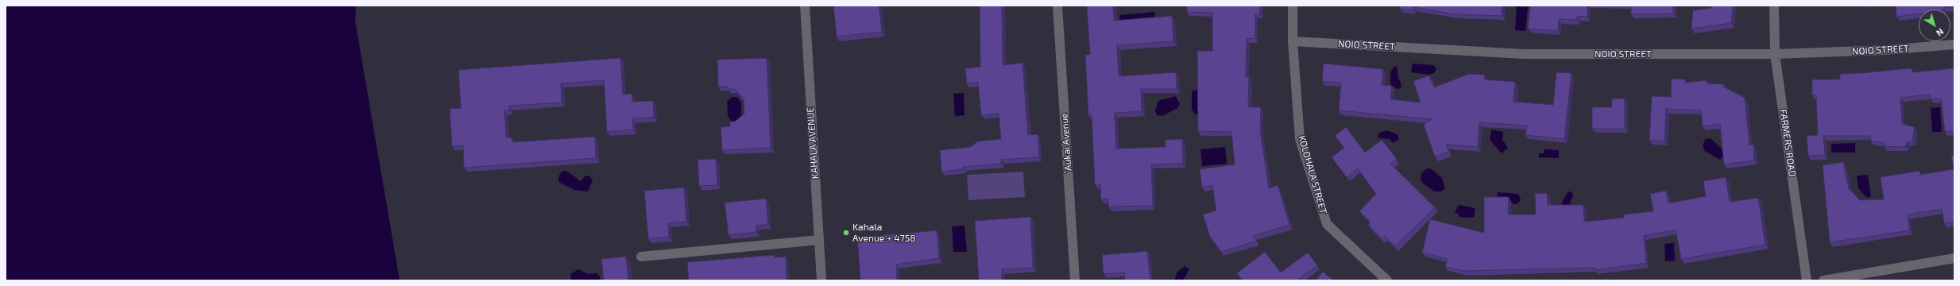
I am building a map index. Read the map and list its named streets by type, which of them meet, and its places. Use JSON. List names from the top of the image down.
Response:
{
  "streets": {
    "street": [
      "NOIO STREET",
      "KAHALA AVENUE",
      "ʻAukai Avenue",
      "FARMERS ROAD",
      "KOLOHALA STREET"
    ]
  },
  "crossings": [
    ["NOIO STREET", "FARMERS ROAD"],
    ["NOIO STREET", "KOLOHALA STREET"]
  ],
  "places": ["Kahala Avenue + 4758"],
  "north": "bottom right"
}
